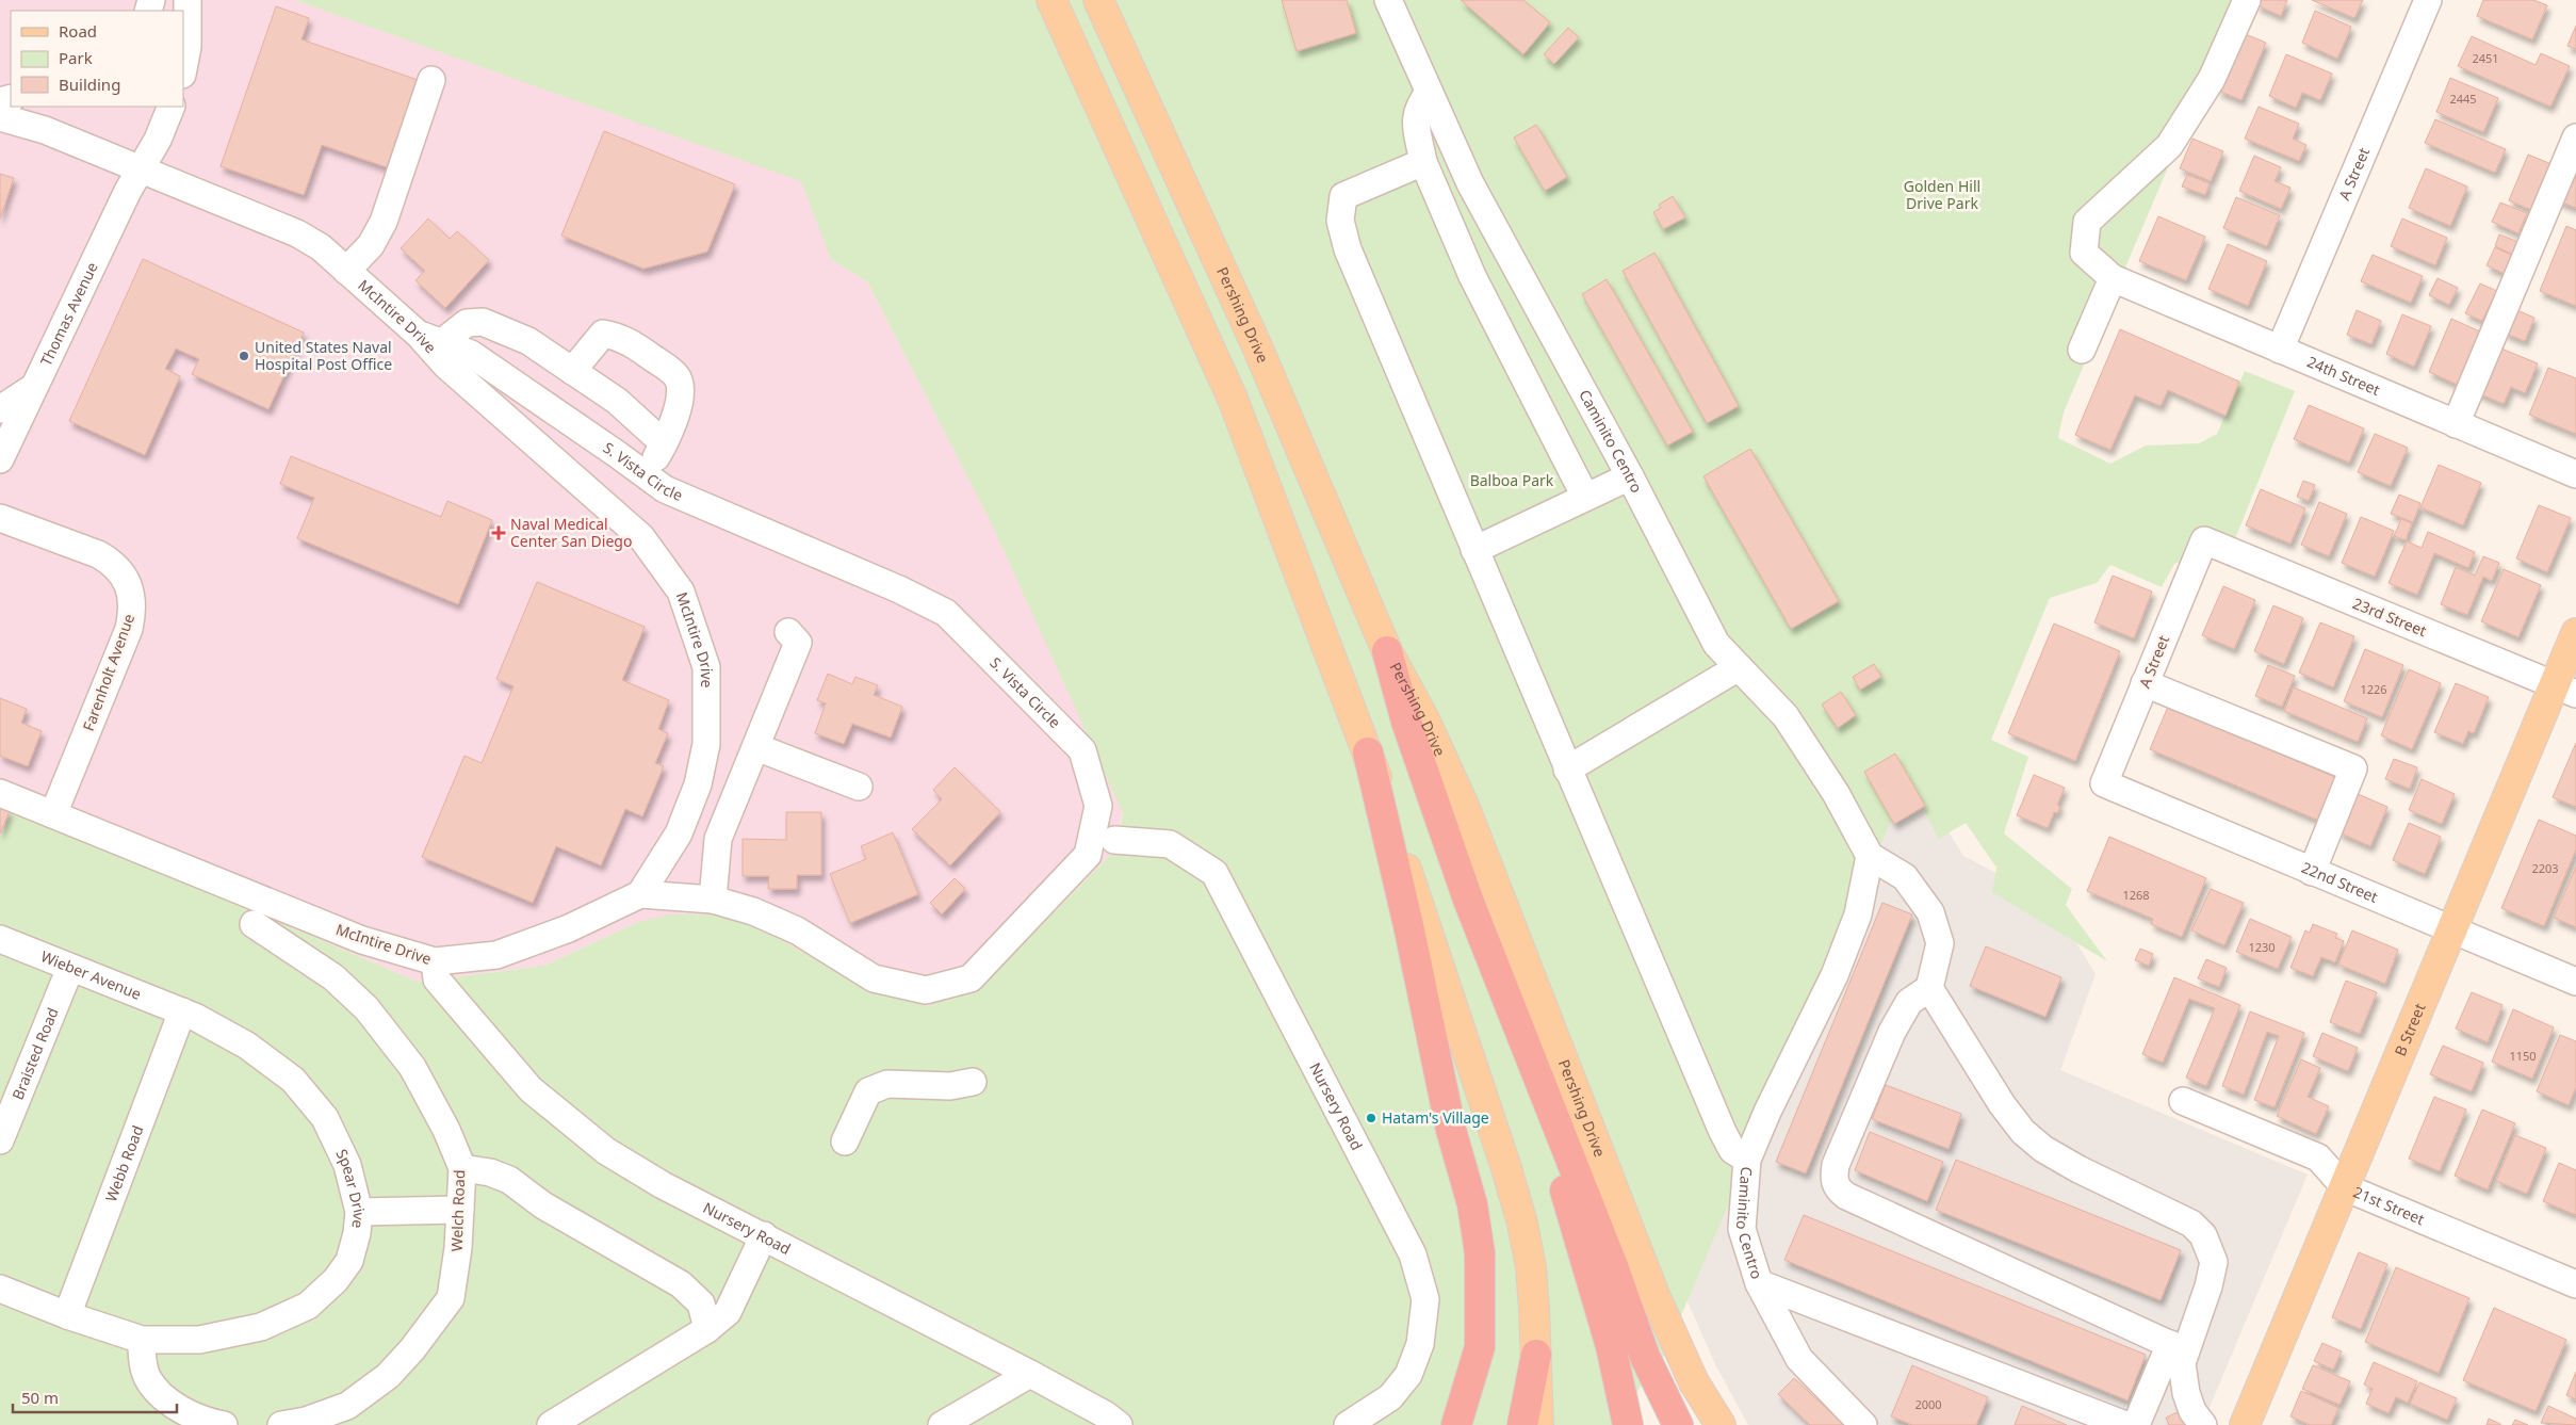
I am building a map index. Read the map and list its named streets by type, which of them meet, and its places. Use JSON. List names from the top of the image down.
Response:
{
  "streets": {
    "main road": ["Pershing Drive", "B Street"],
    "street": [
      "A Street",
      "Thomas Avenue",
      "McIntire Drive",
      "24th Street",
      "Caminito Centro",
      "S. Vista Circle",
      "23rd Street",
      "Farenholt Avenue",
      "22nd Street",
      "Wieber Avenue",
      "Braisted Road",
      "Nursery Road",
      "Webb Road",
      "Spear Drive",
      "21st Street",
      "Welch Road"
    ]
  },
  "crossings": [
    ["A Street", "24th Street"],
    ["A Street", "23rd Street"],
    ["A Street", "22nd Street"],
    ["Thomas Avenue", "McIntire Drive"],
    ["McIntire Drive", "S. Vista Circle"],
    ["McIntire Drive", "Farenholt Avenue"],
    ["McIntire Drive", "Nursery Road"],
    ["23rd Street", "B Street"],
    ["22nd Street", "B Street"],
    ["Wieber Avenue", "Braisted Road"],
    ["Wieber Avenue", "Webb Road"],
    ["Wieber Avenue", "Spear Drive"],
    ["B Street", "21st Street"],
    ["Webb Road", "Spear Drive"]
  ],
  "parks": ["Golden Hill Drive Park", "Balboa Park"],
  "places": {
    "other": ["United States Naval Hospital Post Office", "Hatam's Village"],
    "health": ["Naval Medical Center San Diego"]
  },
  "house_numbers": [
    "2451",
    "2445",
    "1226",
    "2203",
    "1268",
    "1230",
    "1150",
    "2000"
  ],
  "legend": ["Road", "Park", "Building"],
  "scale_bar": "50 m"
}
